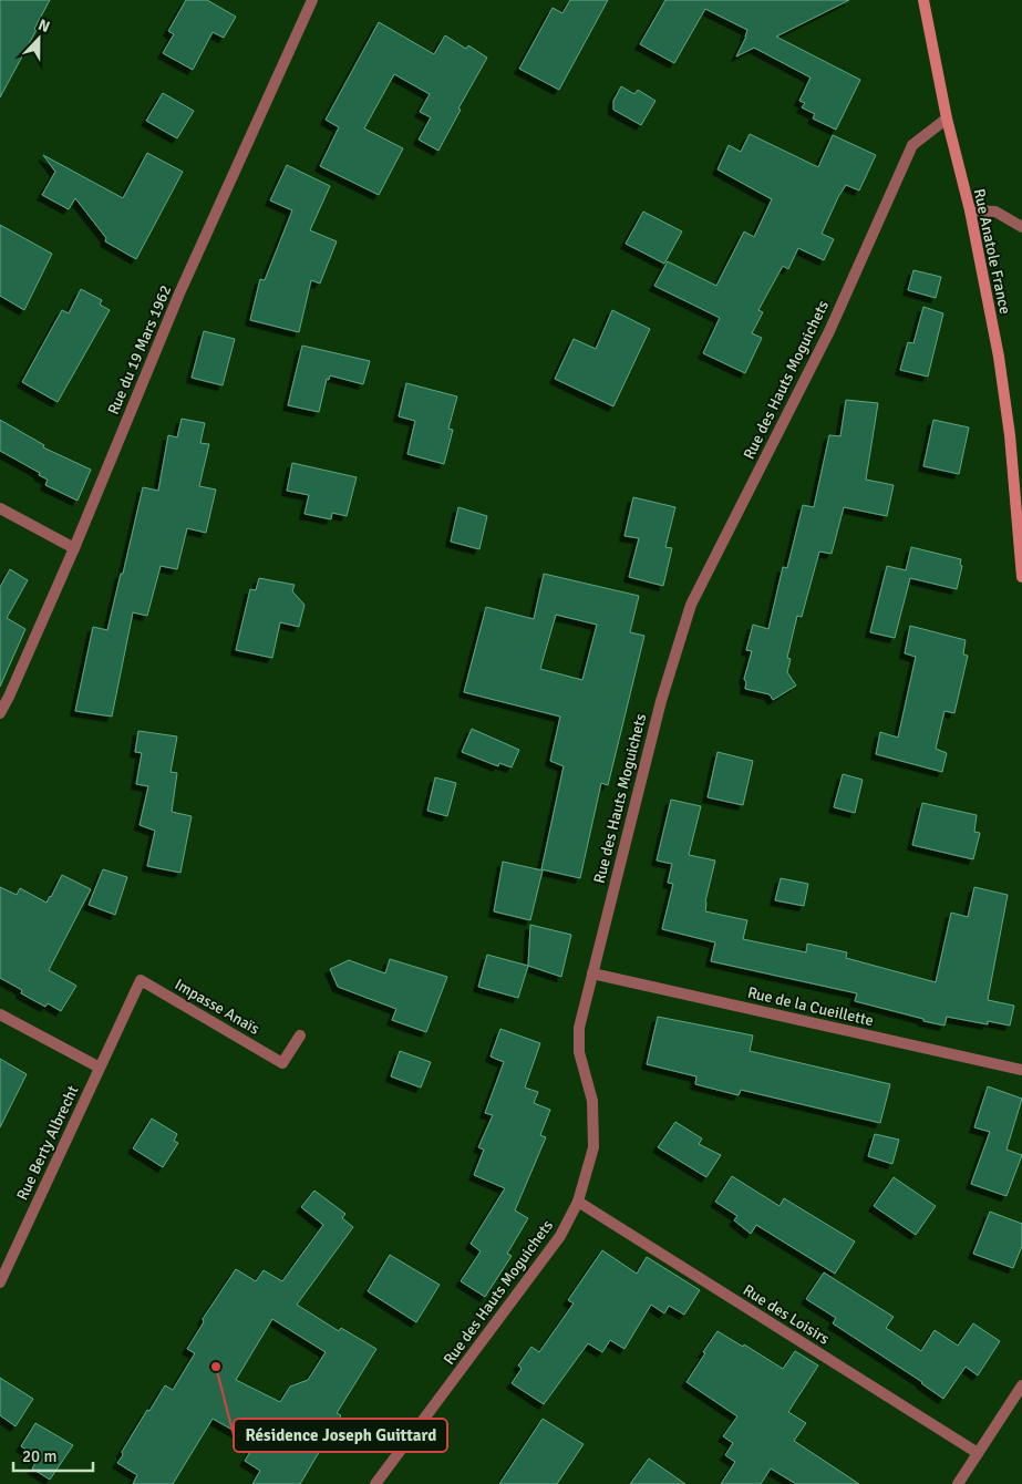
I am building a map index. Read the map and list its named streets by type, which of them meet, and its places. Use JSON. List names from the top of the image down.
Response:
{
  "streets": {
    "street": [
      "Rue Anatole France",
      "Rue du 19 Mars 1962",
      "Rue des Hauts Moguichets",
      "Impasse Anaïs",
      "Rue de la Cueillette",
      "Rue Berty Albrecht",
      "Rue des Loisirs"
    ]
  },
  "crossings": [
    ["Rue Anatole France", "Rue des Hauts Moguichets"],
    ["Rue des Hauts Moguichets", "Rue de la Cueillette"],
    ["Rue des Hauts Moguichets", "Rue des Loisirs"],
    ["Impasse Anaïs", "Rue Berty Albrecht"]
  ],
  "places": ["Résidence Joseph Guittard"],
  "scale_bar": "20 m",
  "north": "top"
}
